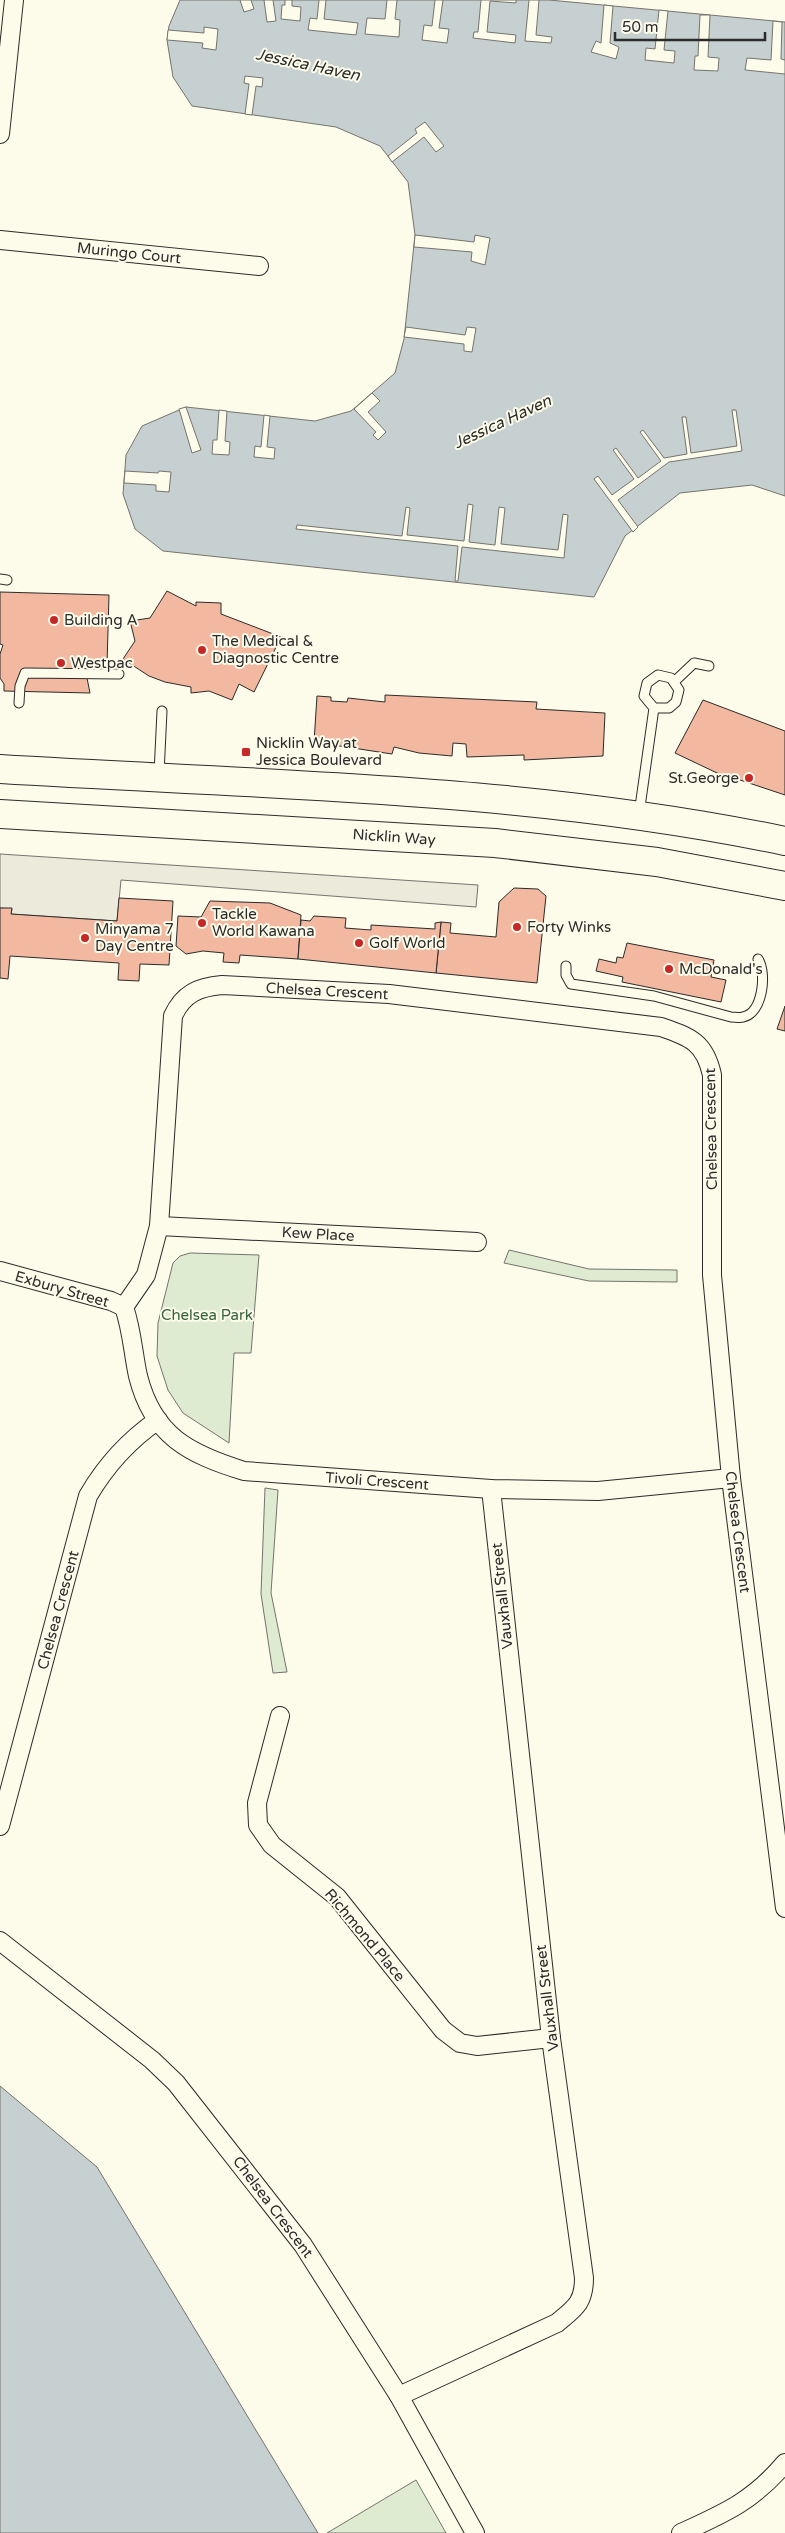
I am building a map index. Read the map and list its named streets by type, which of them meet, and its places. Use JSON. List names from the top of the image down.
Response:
{
  "streets": {
    "highway": ["Nicklin Way"],
    "street": [
      "Muringo Court",
      "Chelsea Crescent",
      "Kew Place",
      "Exbury Street",
      "Tivoli Crescent",
      "Vauxhall Street",
      "Richmond Place"
    ]
  },
  "crossings": [
    ["Chelsea Crescent", "Kew Place"],
    ["Chelsea Crescent", "Exbury Street"],
    ["Chelsea Crescent", "Tivoli Crescent"],
    ["Chelsea Crescent", "Vauxhall Street"],
    ["Exbury Street", "Tivoli Crescent"],
    ["Tivoli Crescent", "Vauxhall Street"],
    ["Vauxhall Street", "Richmond Place"]
  ],
  "water": ["Jessica Haven"],
  "parks": ["Chelsea Park"],
  "places": {
    "other": [
      "Building A",
      "The Medical & Diagnostic Centre",
      "Westpac",
      "St.George",
      "Tackle World Kawana",
      "Forty Winks",
      "Minyama 7 Day Centre",
      "Golf World",
      "McDonald's"
    ],
    "transit": ["Nicklin Way at Jessica Boulevard"]
  },
  "scale_bar": "50 m"
}
